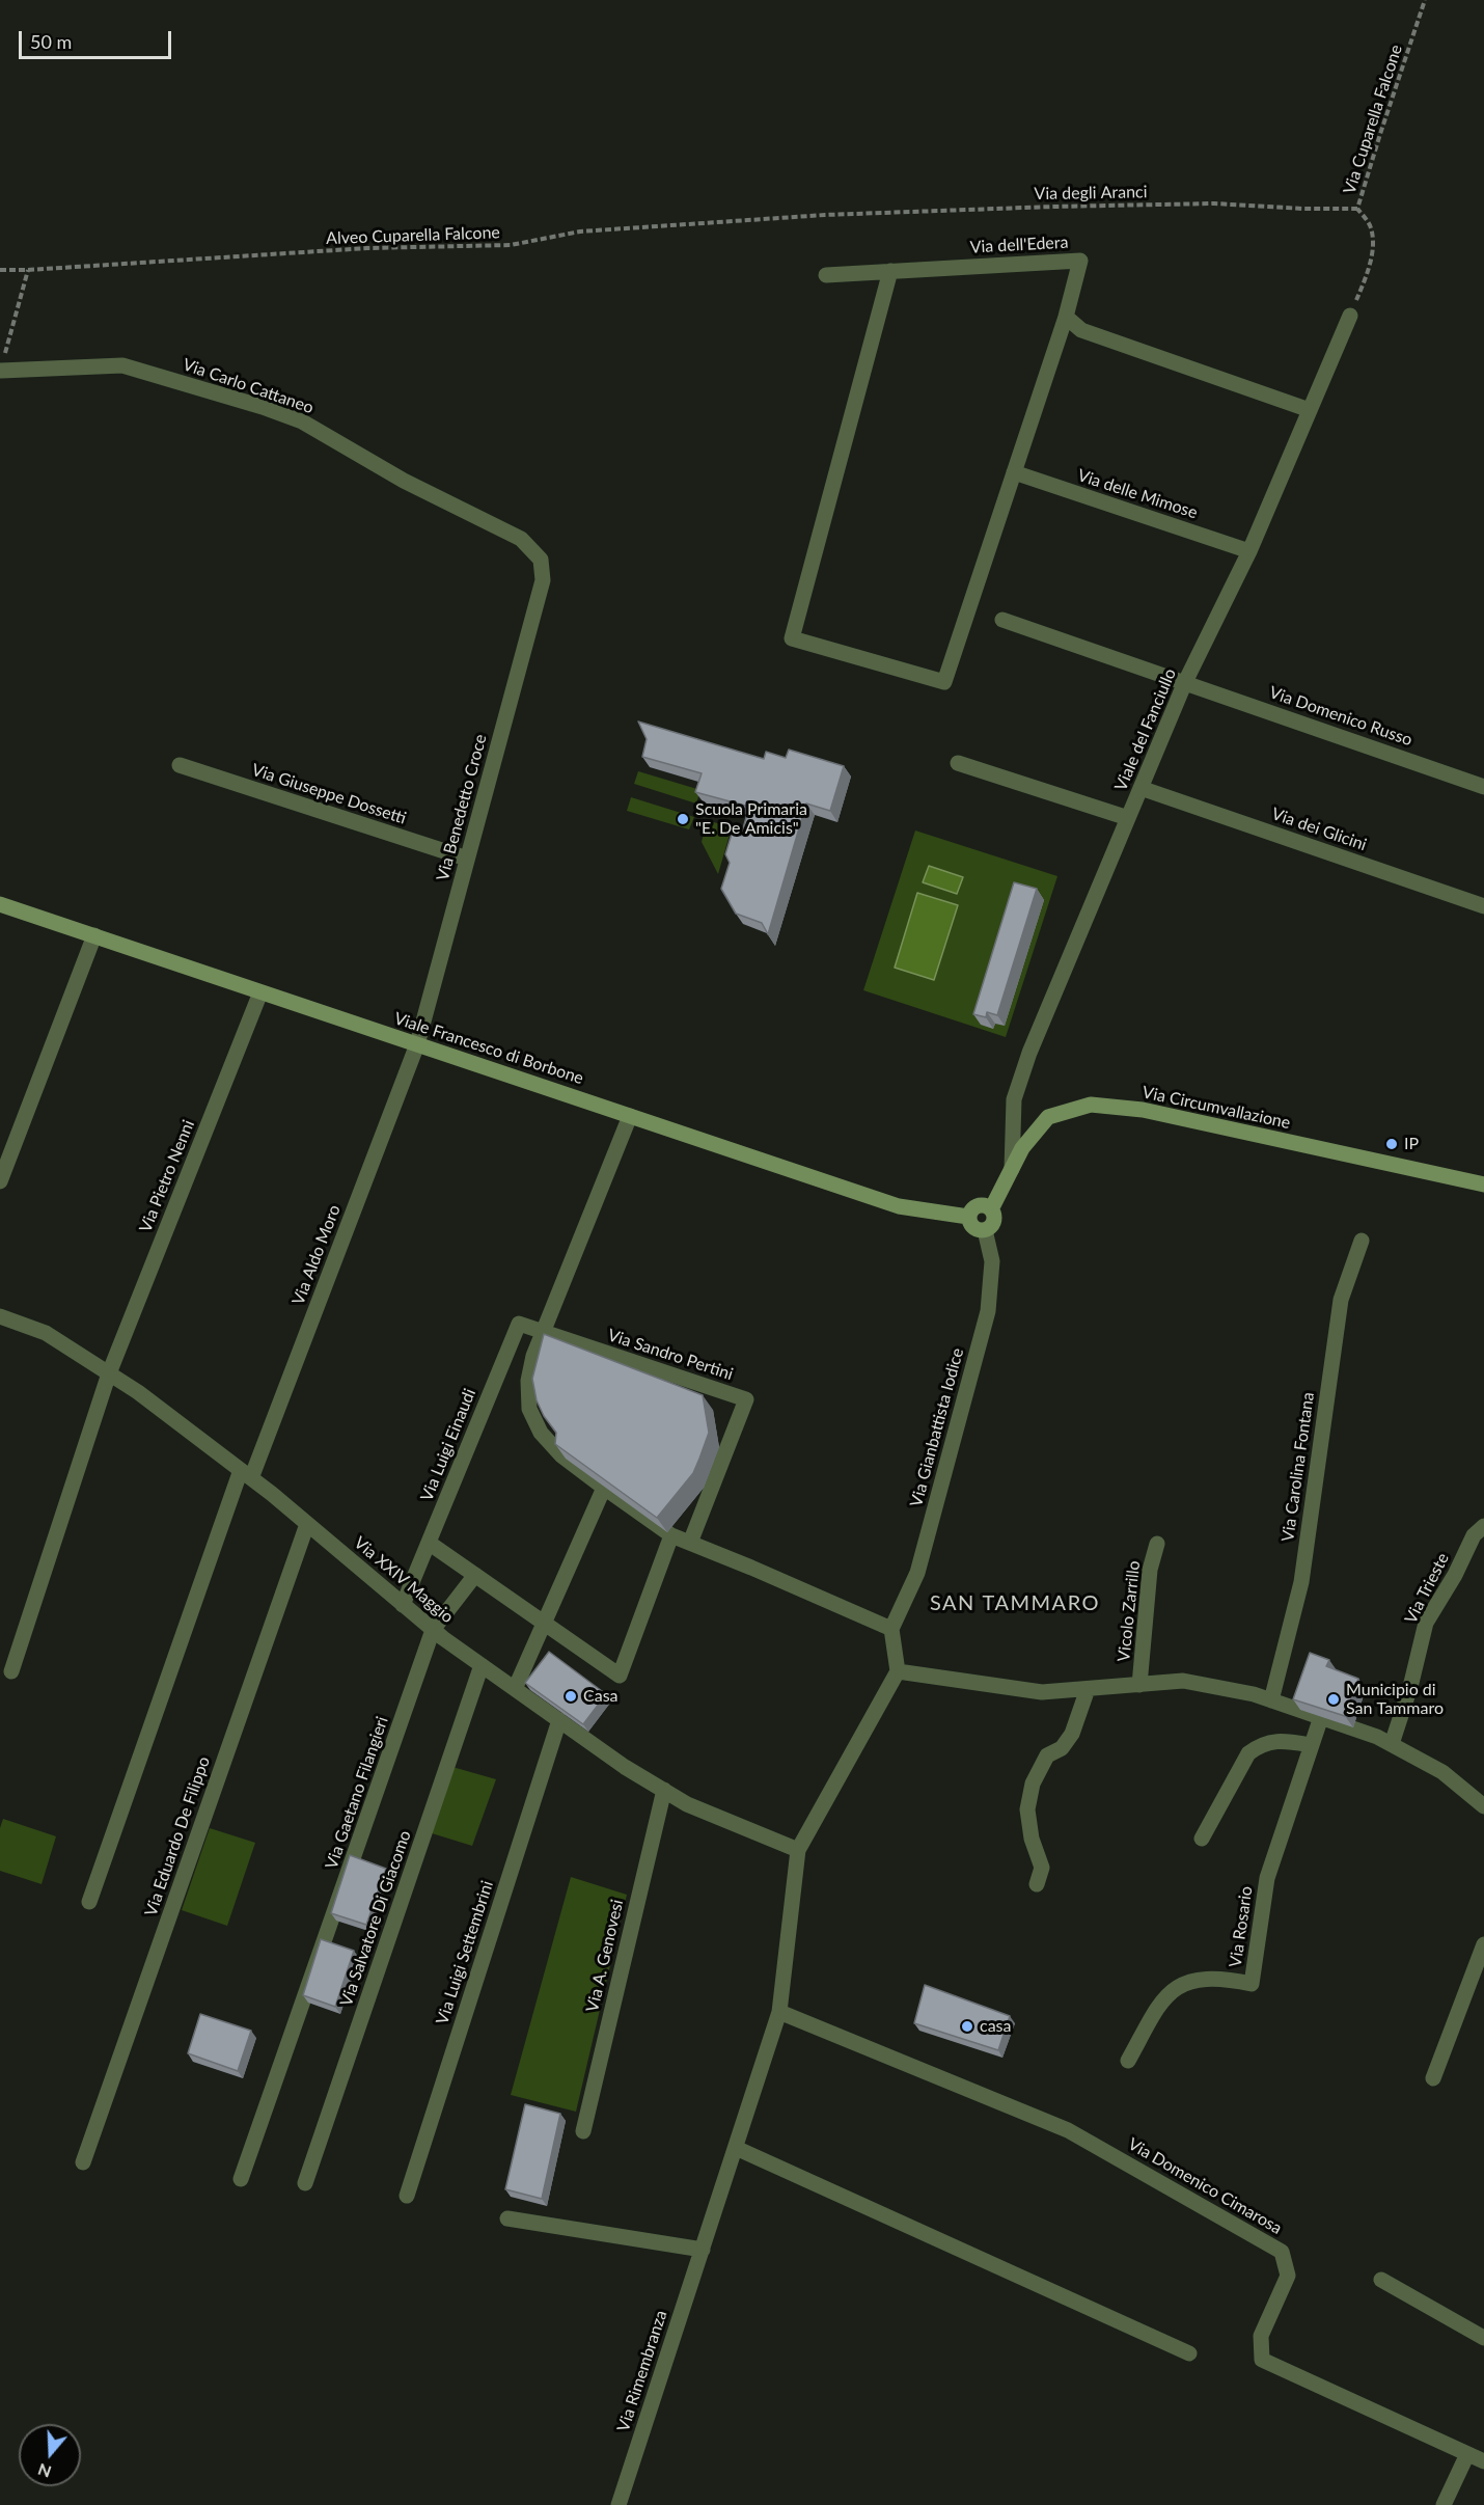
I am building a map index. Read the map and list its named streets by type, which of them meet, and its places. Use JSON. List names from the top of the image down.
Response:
{
  "streets": {
    "street": [
      "Via dell'Edera",
      "Via Carlo Cattaneo",
      "Via delle Mimose",
      "Via Domenico Russo",
      "Viale del Fanciullo",
      "Via Giuseppe Dossetti",
      "Via Benedetto Croce",
      "Via dei Glicini",
      "Viale Francesco di Borbone",
      "Via Circumvallazione",
      "Via Pietro Nenni",
      "Via Aldo Moro",
      "Via Sandro Pertini",
      "Via Gianbattista Iodice",
      "Via Luigi Einaudi",
      "Via Carolina Fontana",
      "Via XXIV Maggio",
      "Via Trieste",
      "Vicolo Zarrillo",
      "Via Gaetano Filangieri",
      "Via Eduardo De Filippo",
      "Via Salvatore Di Giacomo",
      "Via Rosario",
      "Via Luigi Settembrini",
      "Via A. Genovesi",
      "Via Domenico Cimarosa",
      "Via Rimembranza"
    ],
    "path": ["Via Cuparella Falcone", "Via degli Aranci", "Alveo Cuparella Falcone"]
  },
  "crossings": [
    ["Via Cuparella Falcone", "Via degli Aranci"],
    ["Via Cuparella Falcone", "Viale del Fanciullo"],
    ["Via degli Aranci", "Alveo Cuparella Falcone"],
    ["Via Carlo Cattaneo", "Via Benedetto Croce"],
    ["Via delle Mimose", "Viale del Fanciullo"],
    ["Via Domenico Russo", "Viale del Fanciullo"],
    ["Viale del Fanciullo", "Via dei Glicini"],
    ["Viale del Fanciullo", "Via Circumvallazione"],
    ["Via Giuseppe Dossetti", "Via Benedetto Croce"],
    ["Via Benedetto Croce", "Viale Francesco di Borbone"],
    ["Via Benedetto Croce", "Via Aldo Moro"],
    ["Viale Francesco di Borbone", "Via Circumvallazione"],
    ["Viale Francesco di Borbone", "Via Pietro Nenni"],
    ["Viale Francesco di Borbone", "Via Aldo Moro"],
    ["Viale Francesco di Borbone", "Via Gianbattista Iodice"],
    ["Via Circumvallazione", "Via Gianbattista Iodice"],
    ["Via Pietro Nenni", "Via XXIV Maggio"],
    ["Via Aldo Moro", "Via XXIV Maggio"],
    ["Via Sandro Pertini", "Via Luigi Einaudi"],
    ["Via Luigi Einaudi", "Via XXIV Maggio"],
    ["Via XXIV Maggio", "Via Gaetano Filangieri"],
    ["Via XXIV Maggio", "Via Eduardo De Filippo"],
    ["Via XXIV Maggio", "Via Salvatore Di Giacomo"],
    ["Via XXIV Maggio", "Via Luigi Settembrini"],
    ["Via XXIV Maggio", "Via A. Genovesi"],
    ["Via XXIV Maggio", "Via Rimembranza"],
    ["Via Domenico Cimarosa", "Via Rimembranza"]
  ],
  "districts": ["SAN TAMMARO"],
  "places": [
    "Scuola Primaria \"E. De Amicis\"",
    "IP",
    "Casa",
    "Municipio di San Tammaro",
    "casa"
  ],
  "scale_bar": "50 m",
  "north": "bottom"
}
